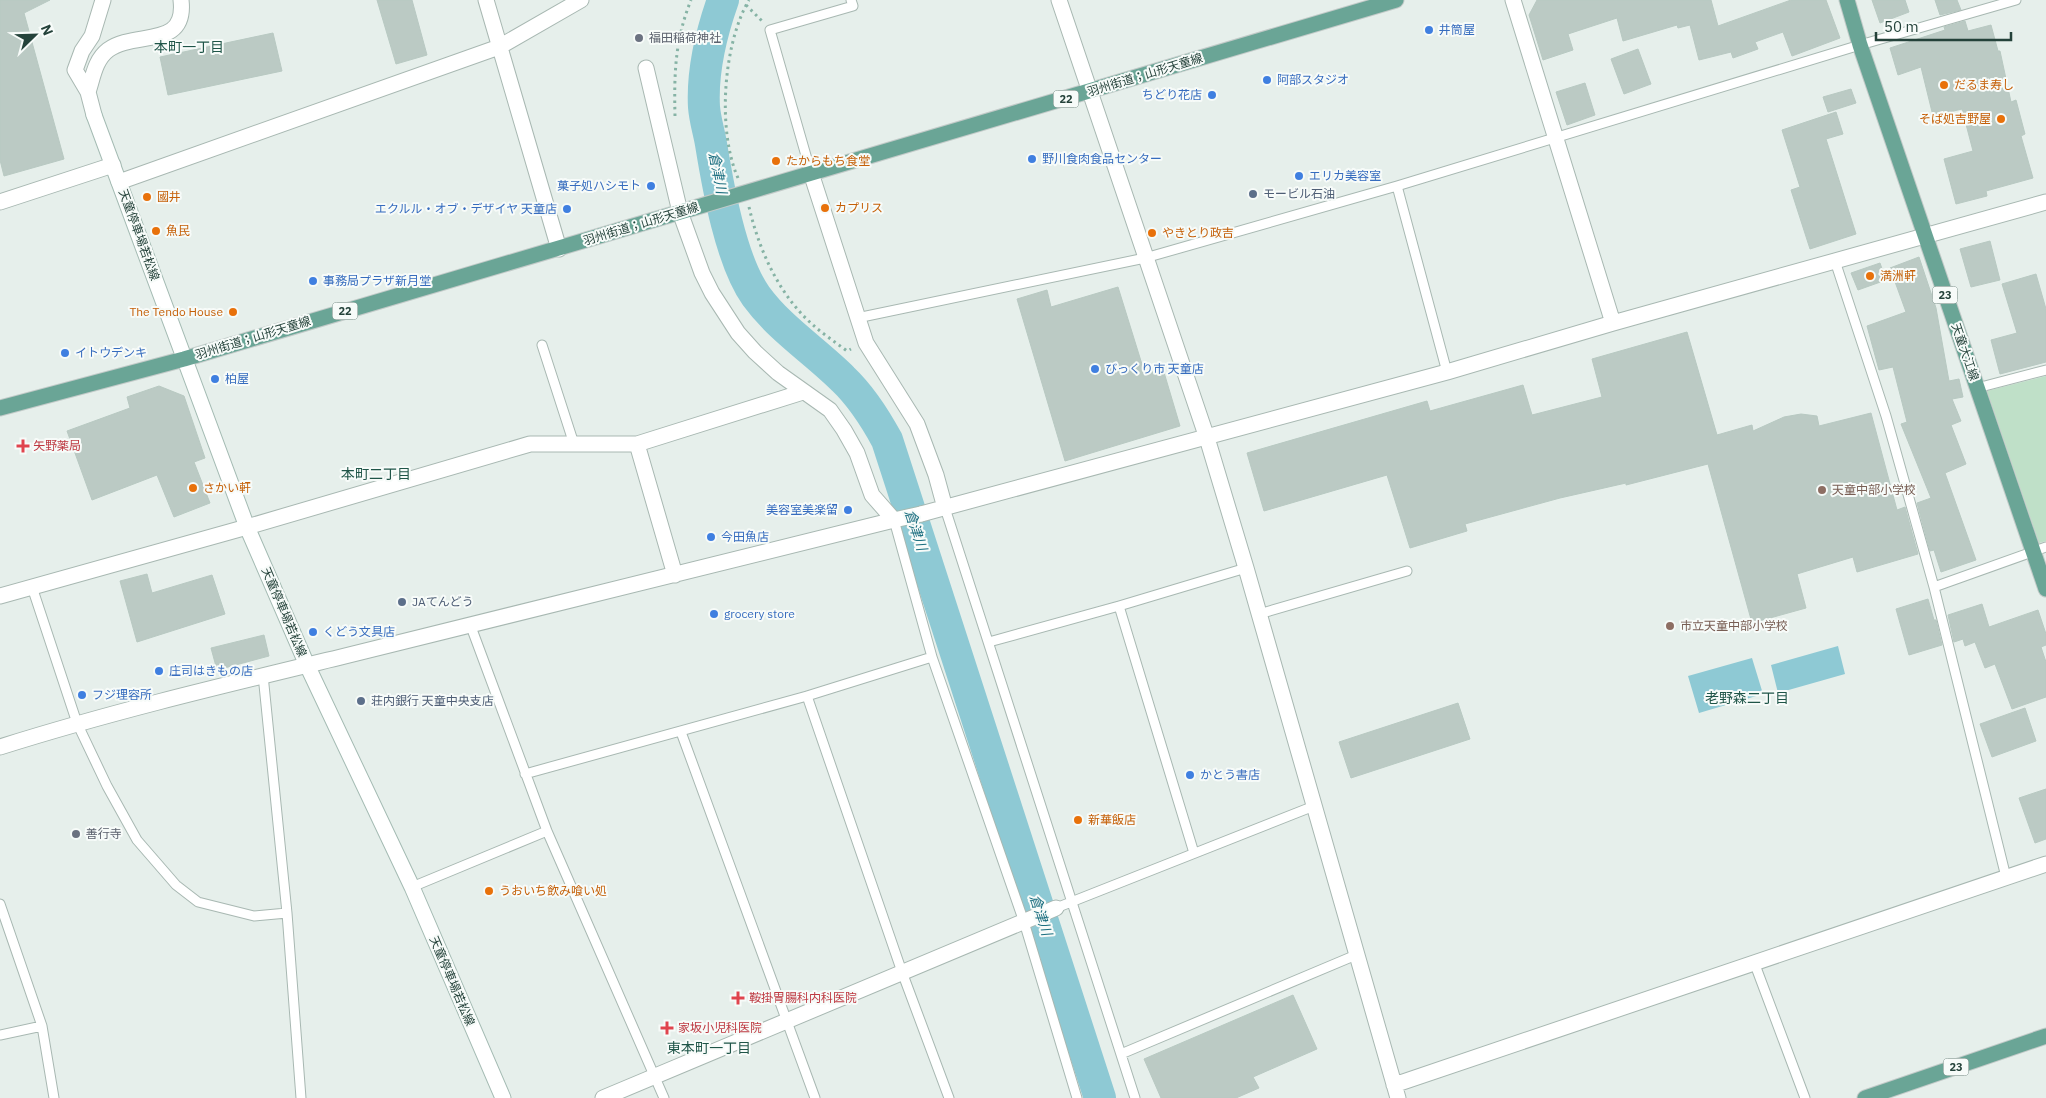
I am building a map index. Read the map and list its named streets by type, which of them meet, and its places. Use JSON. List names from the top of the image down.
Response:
{
  "streets": {
    "main road": [
      "羽州街道；山形天童線",
      "22",
      "23",
      "天童大江線"
    ],
    "street": ["天童停車場若松線"]
  },
  "crossings": [
    ["羽州街道；山形天童線", "天童停車場若松線"]
  ],
  "districts": [
    "本町一丁目",
    "本町二丁目",
    "老野森二丁目",
    "東本町一丁目"
  ],
  "water": ["倉津川"],
  "places": {
    "other": [
      "井筒屋",
      "福田稲荷神社",
      "阿部スタジオ",
      "だるま寿し",
      "ちどり花店",
      "そば処吉野屋",
      "野川食肉食品センター",
      "たからもち食堂",
      "エリカ美容室",
      "菓子処ハシモト",
      "モービル石油",
      "國井",
      "カプリス",
      "エクルル・オブ・デザイヤ 天童店",
      "魚民",
      "やきとり政吉",
      "満洲軒",
      "事務局プラザ新月堂",
      "The Tendo House",
      "イトウデンキ",
      "びっくり市 天童店",
      "柏屋",
      "さかい軒",
      "天童中部小学校",
      "美容室美楽留",
      "今田魚店",
      "JAてんどう",
      "grocery store",
      "市立天童中部小学校",
      "くどう文具店",
      "庄司はきもの店",
      "フジ理容所",
      "荘内銀行 天童中央支店",
      "かとう書店",
      "新華飯店",
      "善行寺",
      "うおいち飲み喰い処"
    ],
    "health": ["矢野薬局", "鞍掛胃腸科内科医院", "家坂小児科医院"]
  },
  "scale_bar": "50 m",
  "north": "top right"
}
